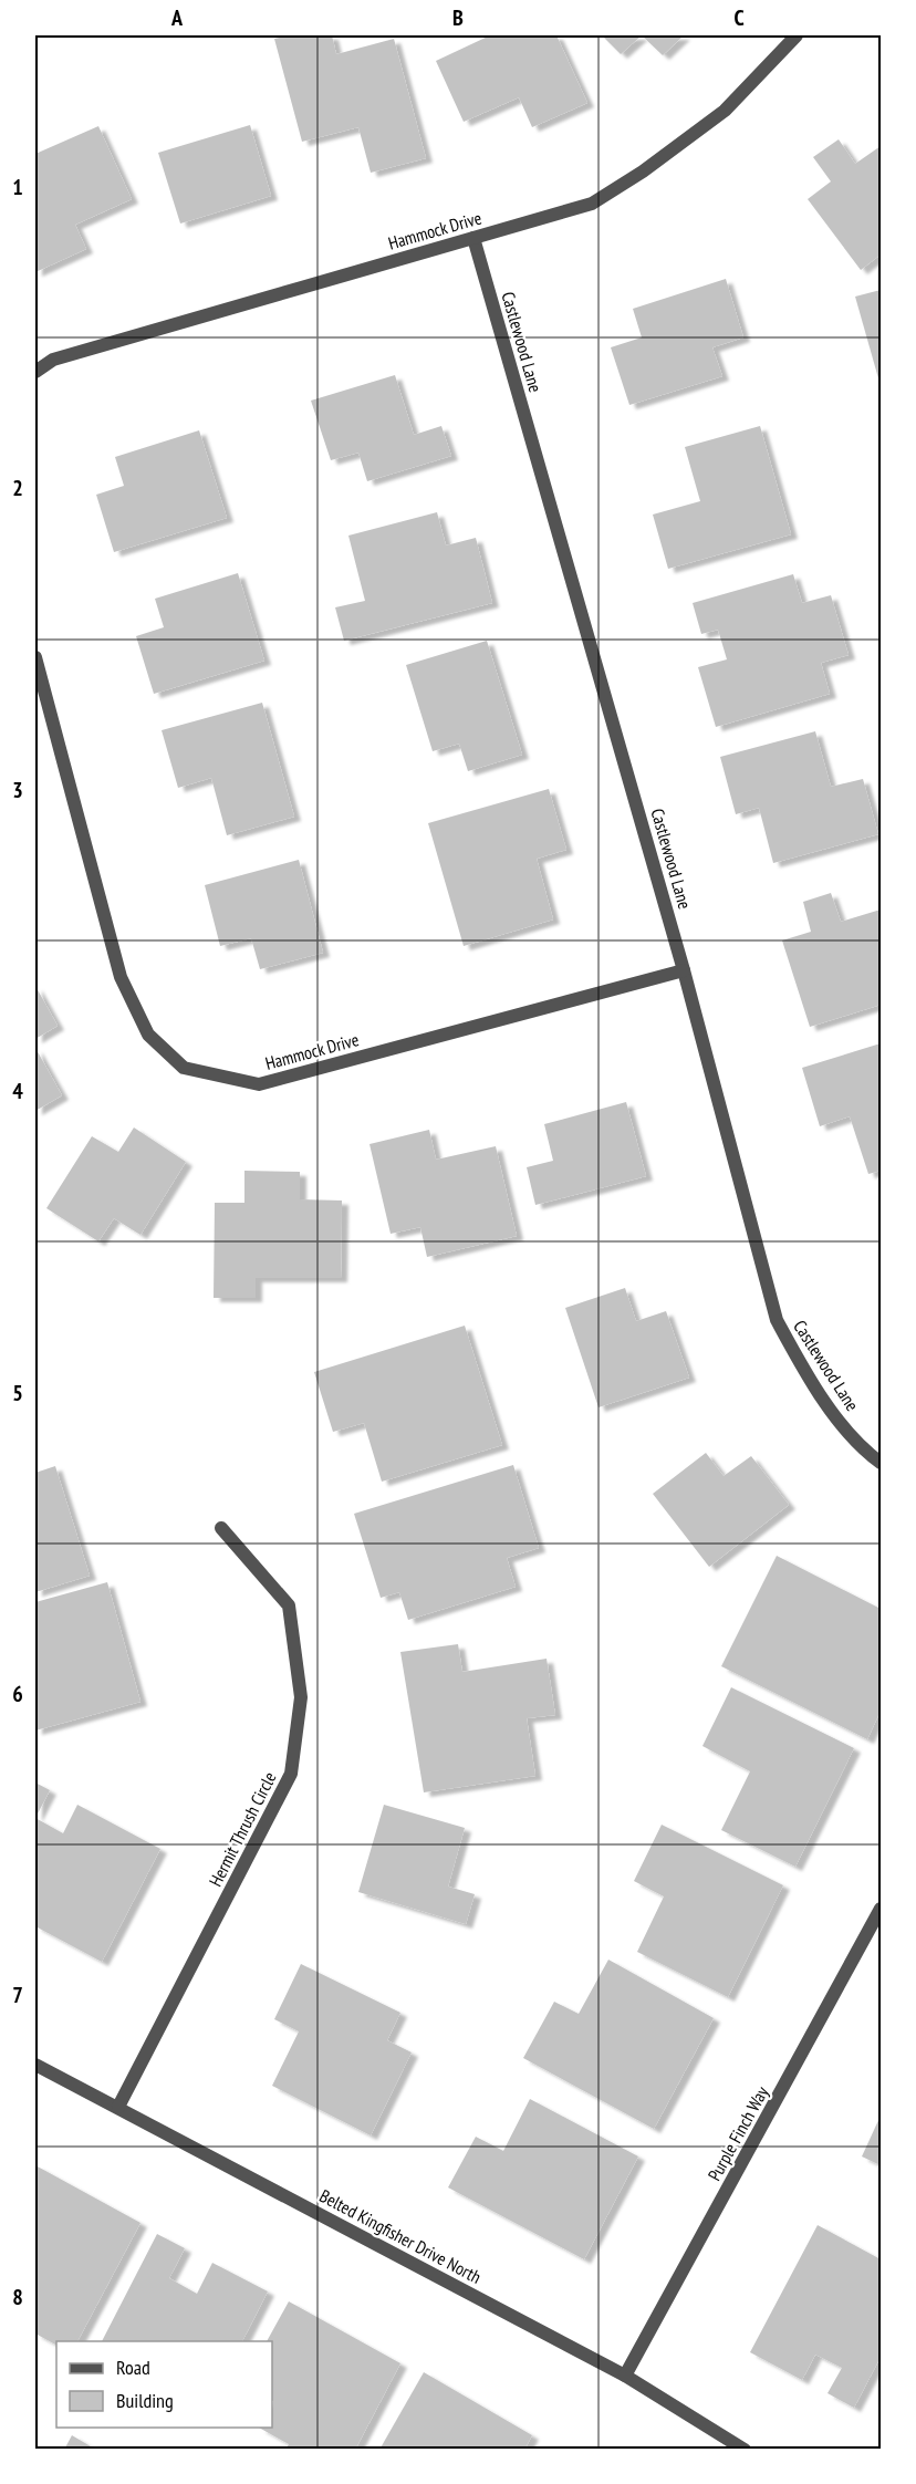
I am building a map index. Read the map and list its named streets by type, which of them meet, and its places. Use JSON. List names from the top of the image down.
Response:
{
  "streets": {
    "street": [
      "Hammock Drive",
      "Castlewood Lane",
      "Hermit Thrush Circle",
      "Purple Finch Way",
      "Belted Kingfisher Drive North"
    ]
  },
  "crossings": [
    ["Hammock Drive", "Castlewood Lane"],
    ["Hermit Thrush Circle", "Belted Kingfisher Drive North"],
    ["Purple Finch Way", "Belted Kingfisher Drive North"]
  ],
  "legend": ["Road", "Building"],
  "grid": {
    "columns": ["A", "B", "C"],
    "rows": [
      "1",
      "2",
      "3",
      "4",
      "5",
      "6",
      "7",
      "8"
    ]
  }
}
